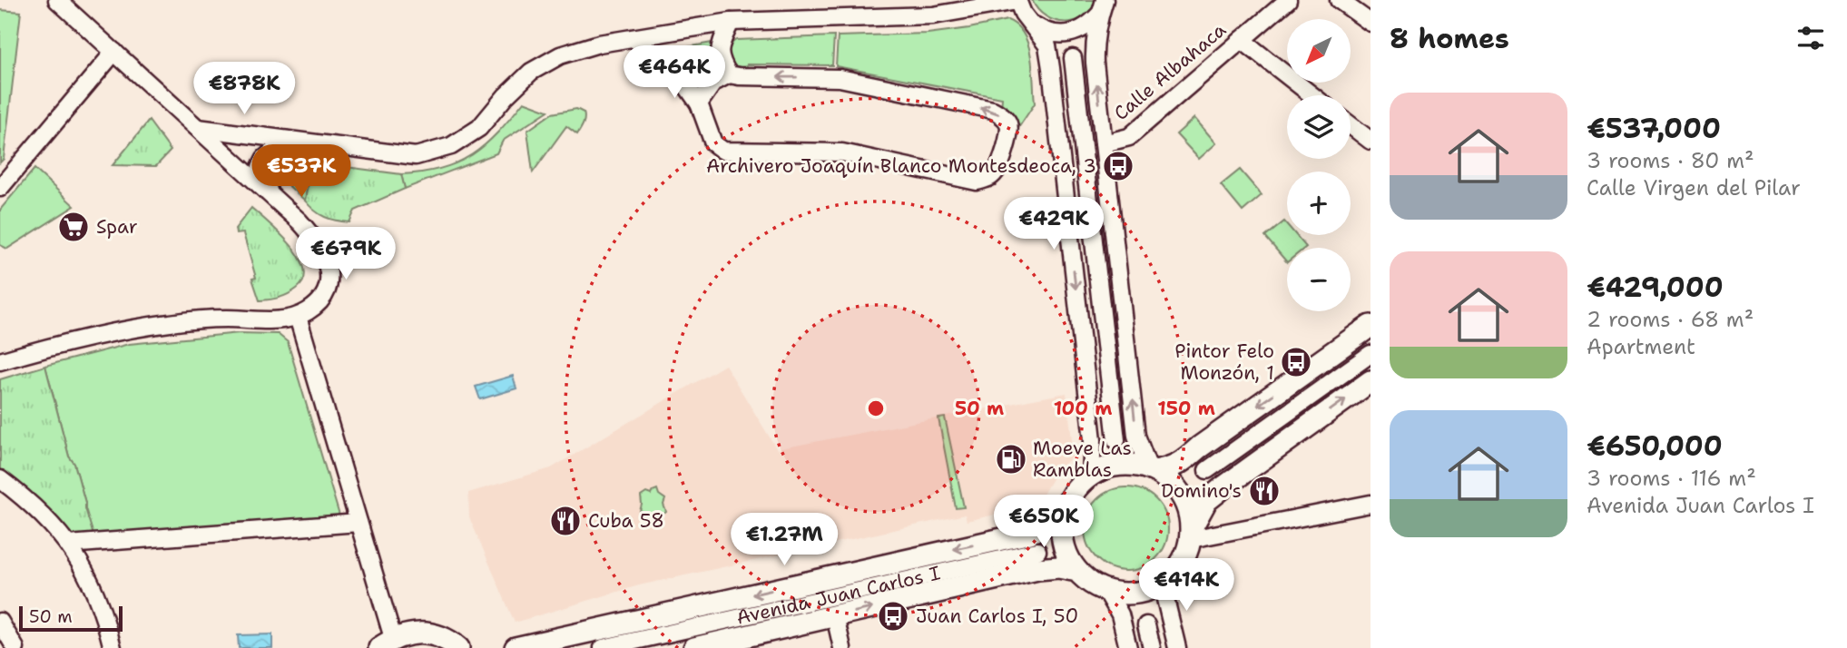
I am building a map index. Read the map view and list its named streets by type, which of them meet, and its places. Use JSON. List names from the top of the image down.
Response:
{
  "streets": {
    "street": ["Calle Albahaca", "Avenida Juan Carlos I"]
  },
  "places": {
    "bus stop": ["Archivero Joaquín Blanco Montesdeoca, 3", "Pintor Felo Monzón, 1", "Juan Carlos I, 50"],
    "supermarket": ["Spar"],
    "fuel station": ["Moeve Las Ramblas"],
    "restaurant": ["Domino's", "Cuba 58"]
  },
  "scale_bar": "50 m",
  "north": "bottom left",
  "page": {
    "heading": "8 homes",
    "map_buttons": ["+", "−"],
    "price": [
      "€464K",
      "€878K",
      "€537K",
      "€429K",
      "€679K",
      "€650K",
      "€1.27M",
      "€414K"
    ],
    "list": [
      {
        "name": "€537,000",
        "note": "3 rooms · 80 m² · Calle Virgen del Pilar"
      },
      {
        "name": "€429,000",
        "note": "2 rooms · 68 m² · Apartment"
      },
      {
        "name": "€650,000",
        "note": "3 rooms · 116 m² · Avenida Juan Carlos I"
      }
    ],
    "scale": "50 m"
  },
  "rings": ["50 m", "100 m", "150 m"]
}
